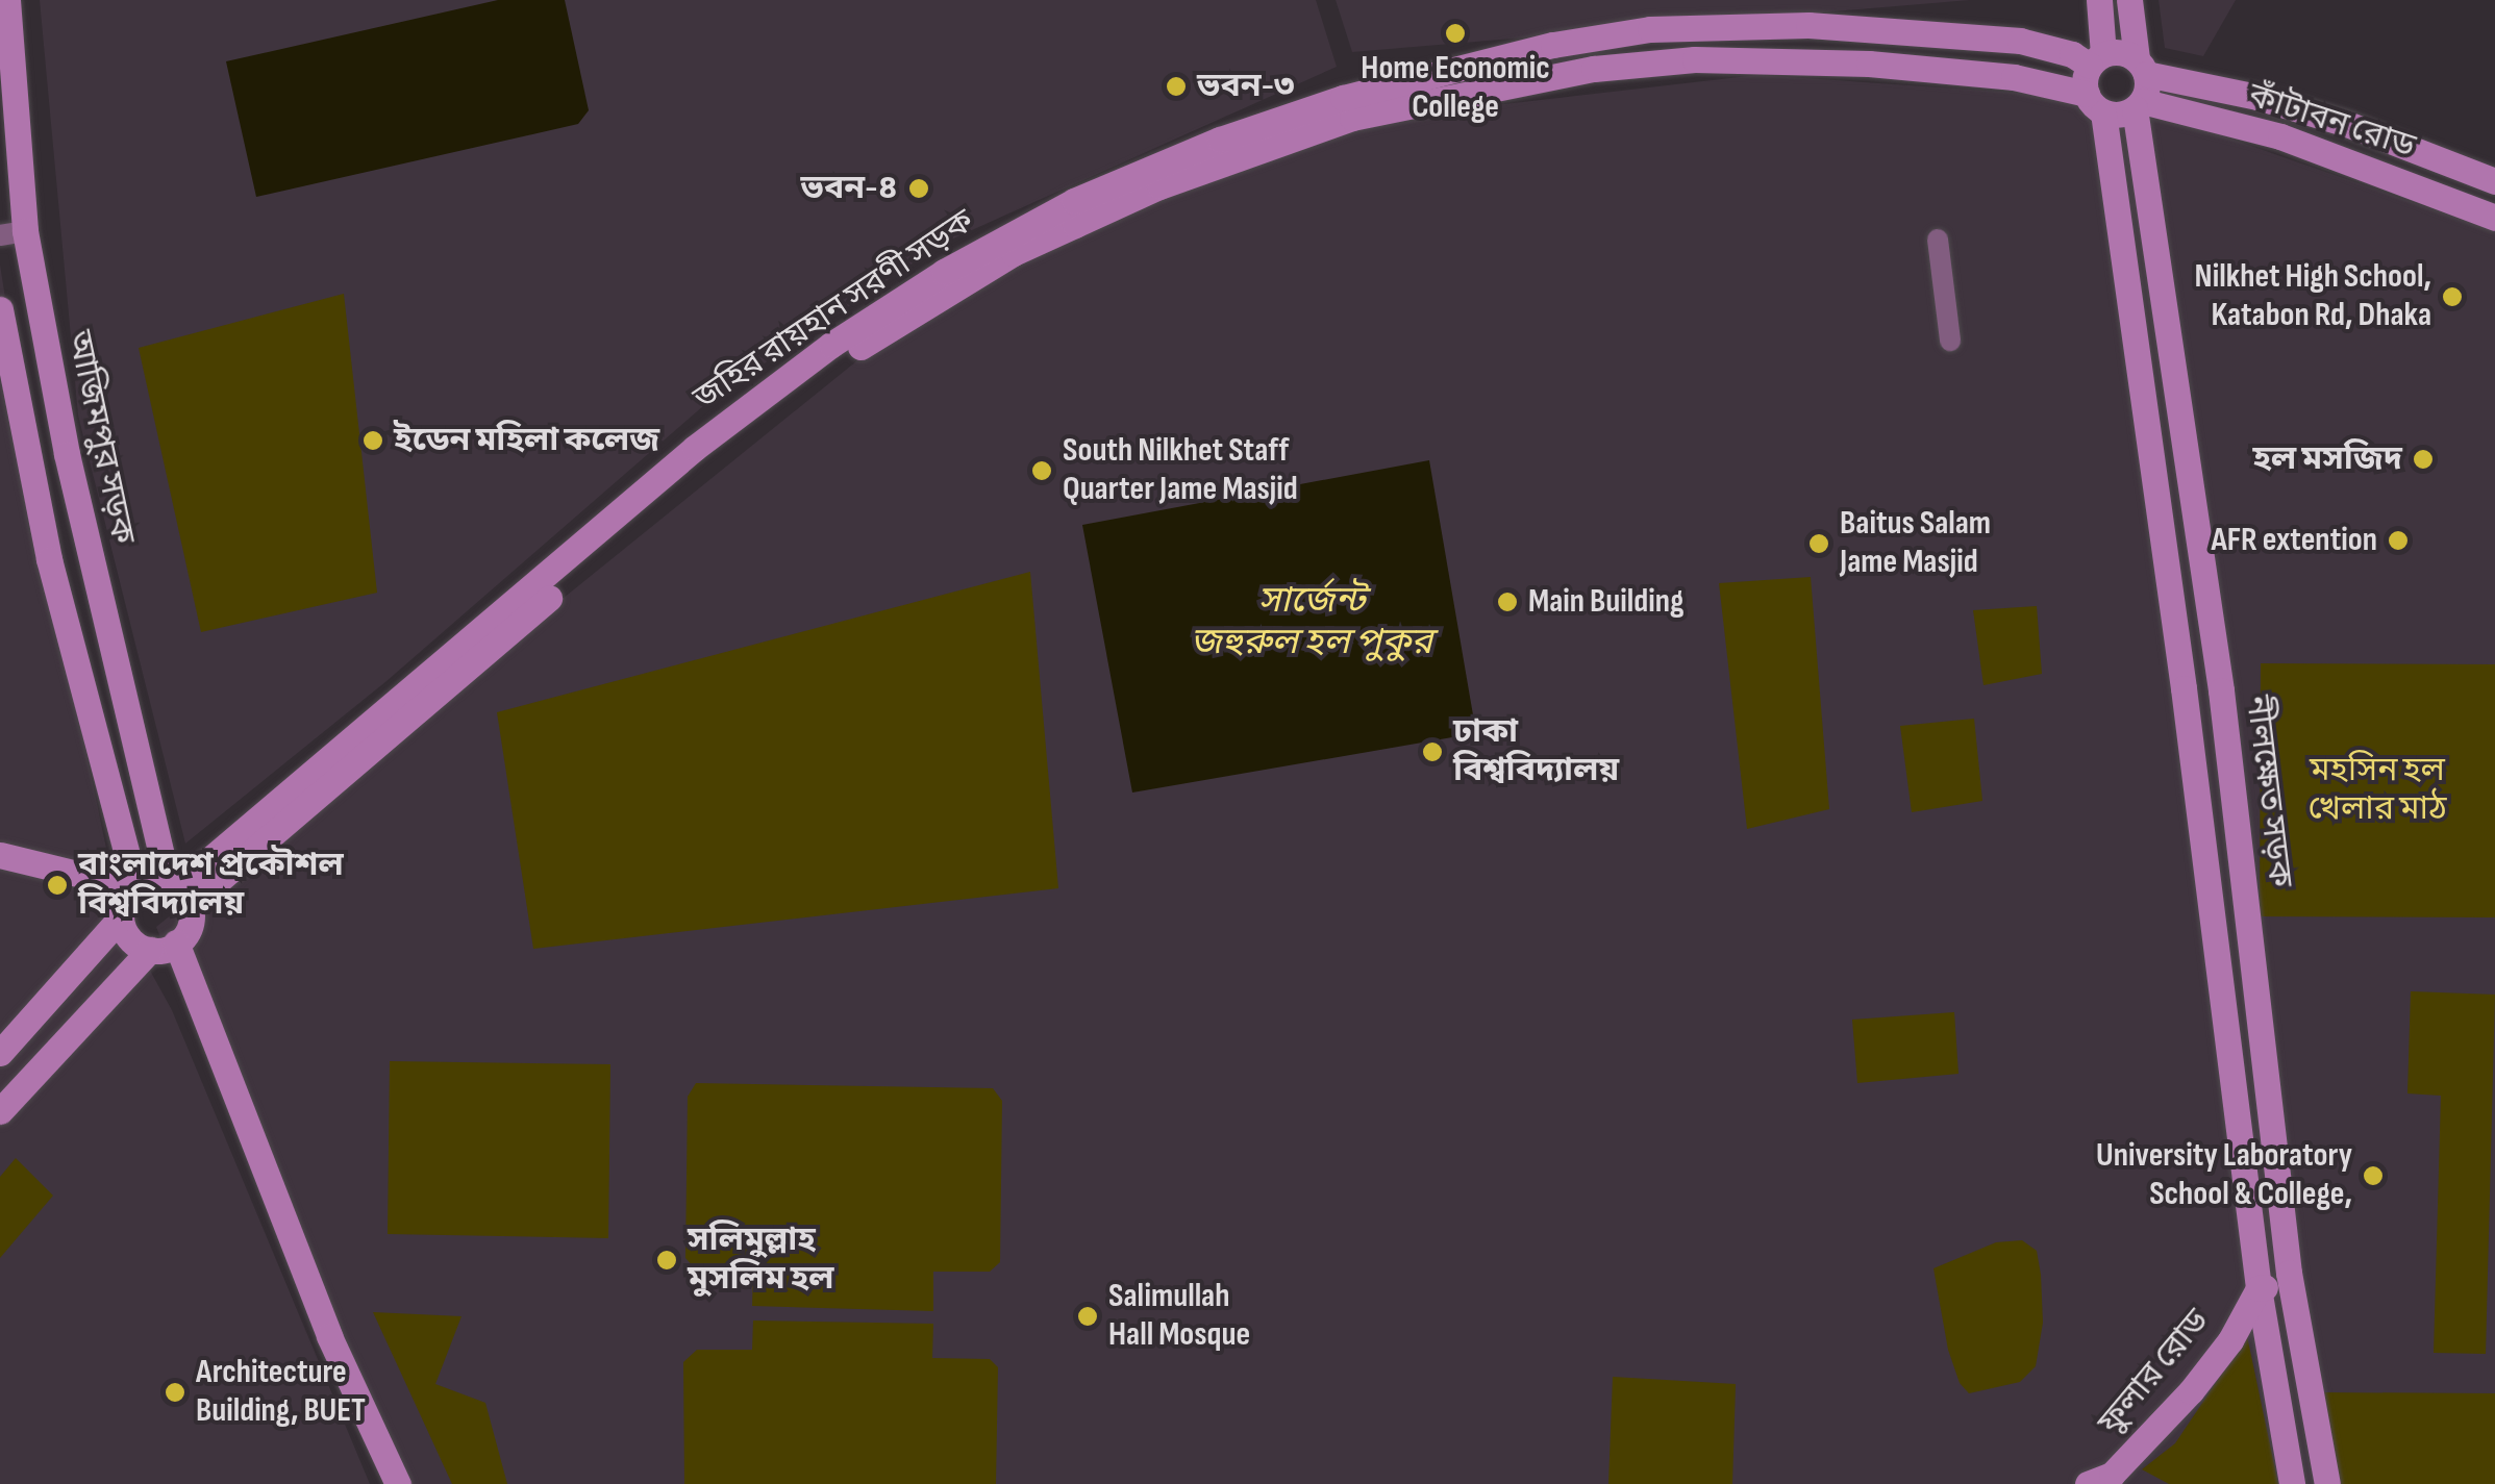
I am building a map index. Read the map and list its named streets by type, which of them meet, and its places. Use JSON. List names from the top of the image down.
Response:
{
  "streets": {
    "main road": [
      "কাঁটাবন রোড",
      "জহির রায়হান সরণী সড়ক",
      "আজিমপুর সড়ক",
      "নীলক্ষেত সড়ক",
      "ফুলার রোড"
    ]
  },
  "crossings": [
    ["কাঁটাবন রোড", "জহির রায়হান সরণী সড়ক"],
    ["কাঁটাবন রোড", "নীলক্ষেত সড়ক"],
    ["জহির রায়হান সরণী সড়ক", "আজিমপুর সড়ক"],
    ["জহির রায়হান সরণী সড়ক", "নীলক্ষেত সড়ক"]
  ],
  "water": ["সার্জেন্ট জহুরুল হল পুকুর"],
  "parks": ["মহসিন হল খেলার মাঠ"],
  "places": [
    "Home Economic College",
    "ভবন-৩",
    "ভবন-৪",
    "Nilkhet High School, Katabon Rd, Dhaka",
    "ইডেন মহিলা কলেজ",
    "হল মসজিদ",
    "South Nilkhet Staff Quarter Jame Masjid",
    "AFR extention",
    "Baitus Salam Jame Masjid",
    "Main Building",
    "ঢাকা বিশ্ববিদ্যালয়",
    "বাংলাদেশ প্রকৌশল বিশ্ববিদ্যালয়",
    "University Laboratory School & College,",
    "সলিমুল্লাহ মুসলিম হল",
    "Salimullah Hall Mosque",
    "Architecture Building, BUET"
  ]
}
